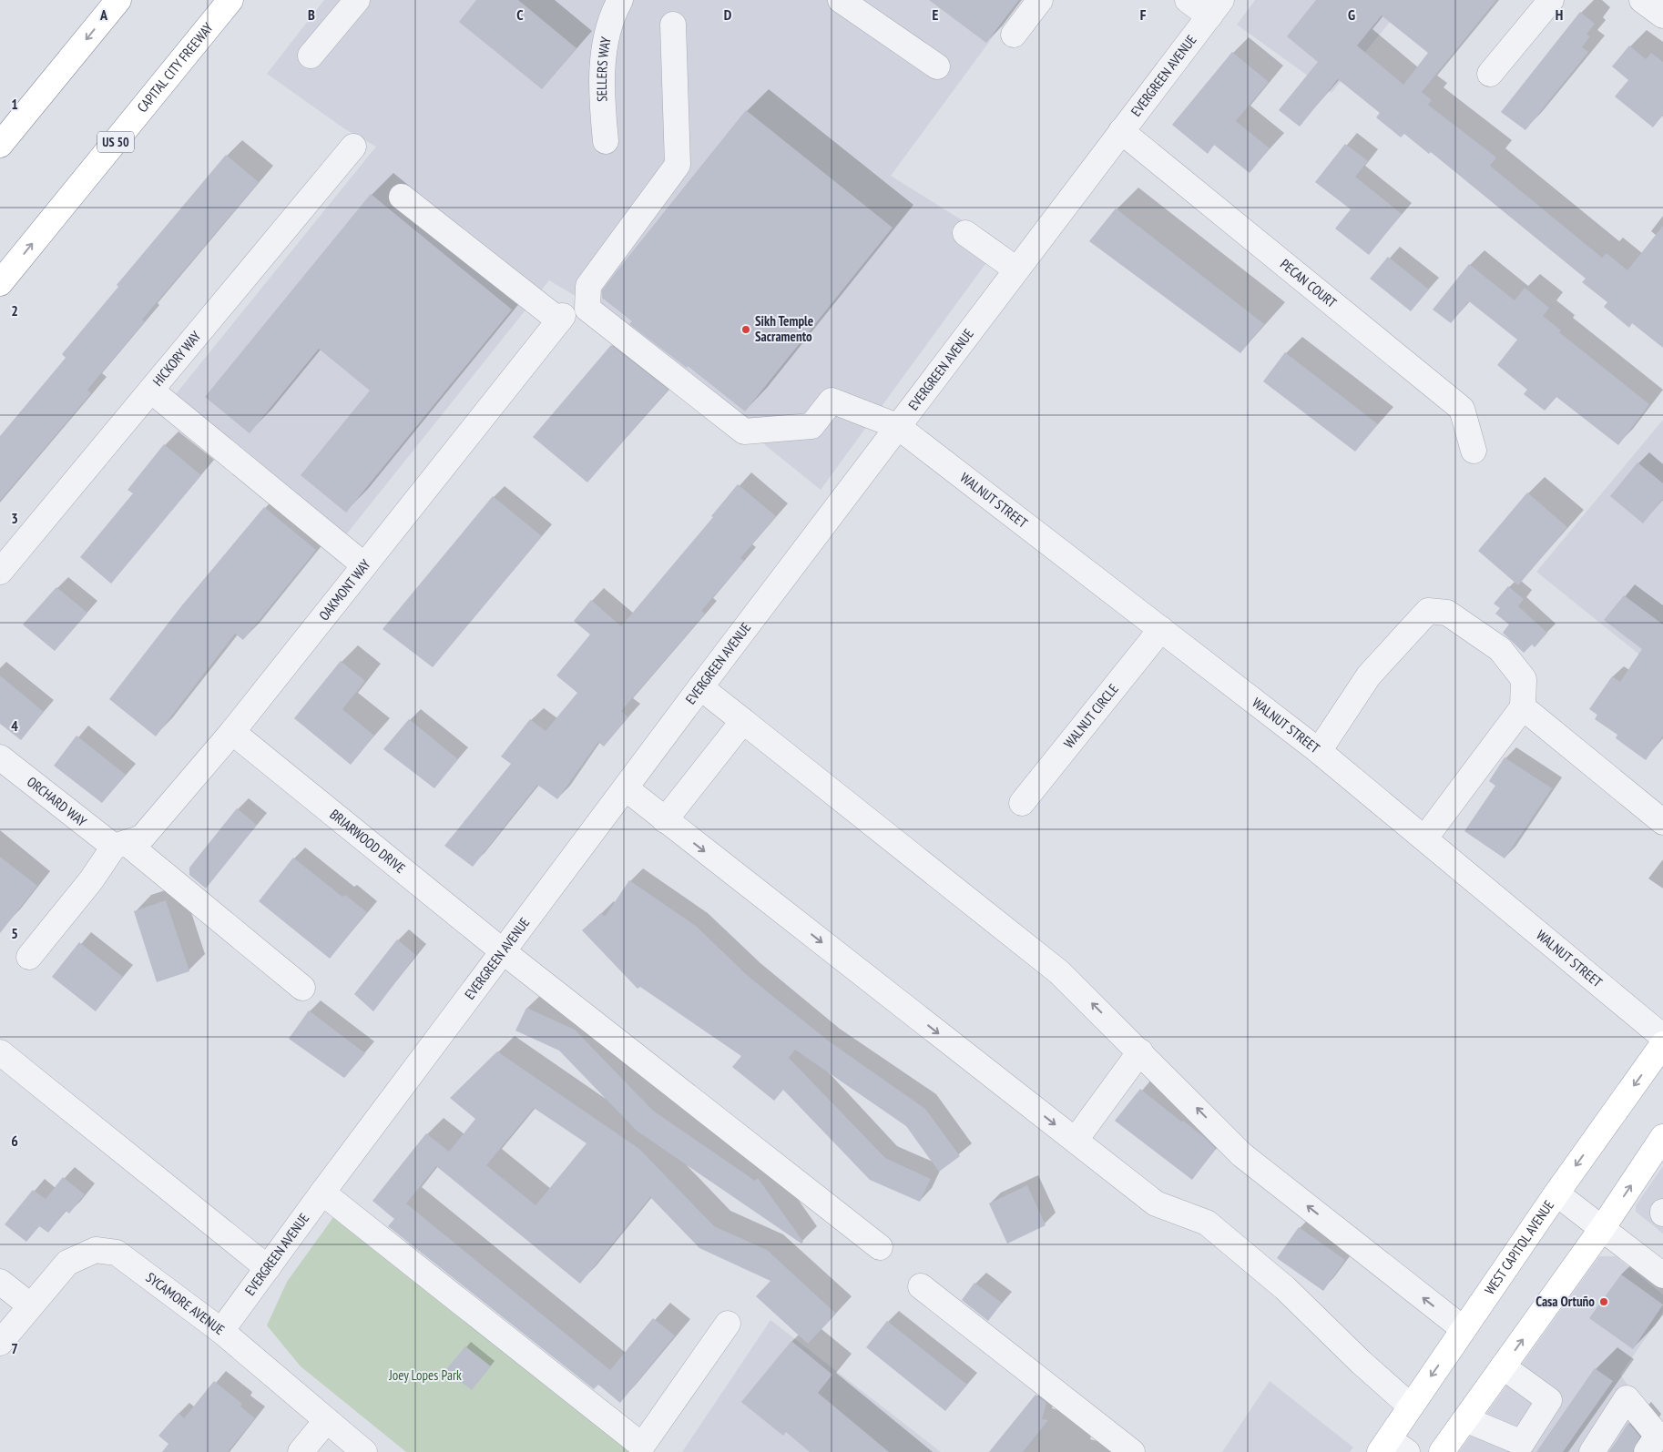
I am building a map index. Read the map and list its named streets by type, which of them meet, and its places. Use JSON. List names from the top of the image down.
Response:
{
  "streets": {
    "main road": ["CAPITAL CITY FREEWAY", "US 50", "WEST CAPITOL AVENUE"],
    "street": [
      "SELLERS WAY",
      "EVERGREEN AVENUE",
      "PECAN COURT",
      "HICKORY WAY",
      "WALNUT STREET",
      "OAKMONT WAY",
      "WALNUT CIRCLE",
      "ORCHARD WAY",
      "BRIARWOOD DRIVE",
      "SYCAMORE AVENUE"
    ]
  },
  "crossings": [
    ["EVERGREEN AVENUE", "PECAN COURT"],
    ["EVERGREEN AVENUE", "WALNUT STREET"],
    ["EVERGREEN AVENUE", "BRIARWOOD DRIVE"],
    ["EVERGREEN AVENUE", "SYCAMORE AVENUE"],
    ["WALNUT STREET", "WALNUT CIRCLE"],
    ["OAKMONT WAY", "ORCHARD WAY"],
    ["OAKMONT WAY", "BRIARWOOD DRIVE"]
  ],
  "parks": ["Joey Lopes Park"],
  "places": ["Sikh Temple Sacramento", "Casa Ortuño"],
  "grid": {
    "columns": [
      "A",
      "B",
      "C",
      "D",
      "E",
      "F",
      "G",
      "H"
    ],
    "rows": [
      "1",
      "2",
      "3",
      "4",
      "5",
      "6",
      "7"
    ]
  }
}
